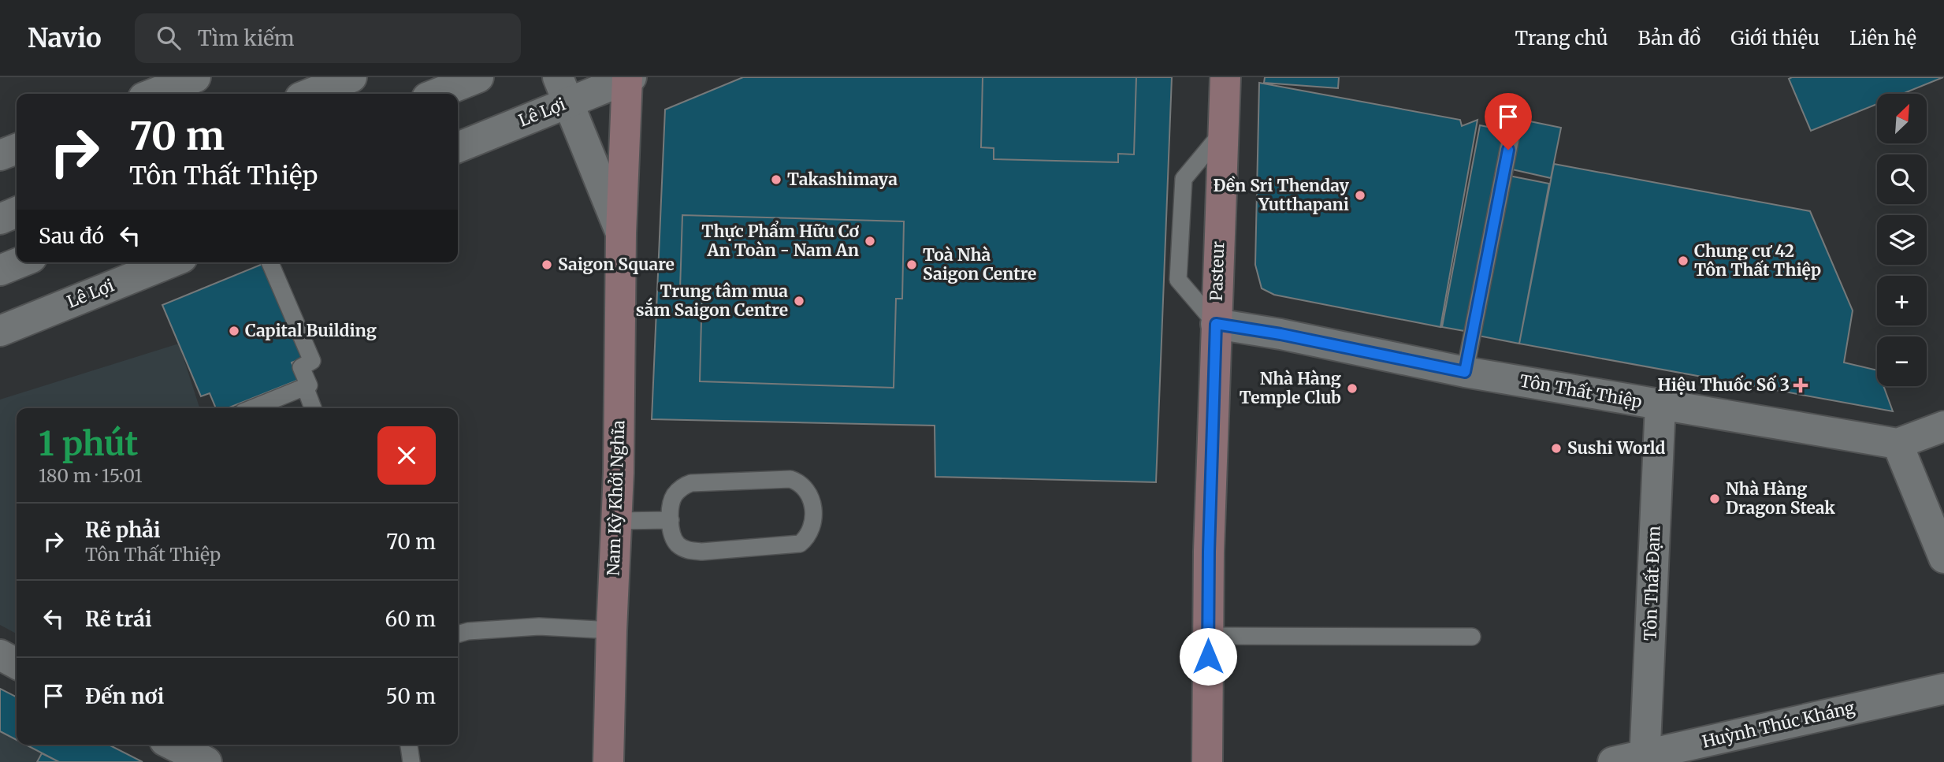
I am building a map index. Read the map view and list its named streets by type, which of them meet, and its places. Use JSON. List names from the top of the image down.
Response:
{
  "streets": {
    "main road": ["Pasteur", "Nam Kỳ Khởi Nghĩa"],
    "street": [
      "Lê Lợi",
      "Tôn Thất Thiệp",
      "Tôn Thất Ðạm",
      "Huỳnh Thúc Kháng"
    ]
  },
  "crossings": [
    ["Lê Lợi", "Nam Kỳ Khởi Nghĩa"],
    ["Pasteur", "Tôn Thất Thiệp"],
    ["Tôn Thất Thiệp", "Tôn Thất Ðạm"],
    ["Tôn Thất Ðạm", "Huỳnh Thúc Kháng"]
  ],
  "places": {
    "other": [
      "Takashimaya",
      "Đền Sri Thenday Yutthapani",
      "Thực Phẩm Hữu Cơ An Toàn - Nam An",
      "Chung cư 42 Tôn Thất Thiệp",
      "Saigon Square",
      "Toà Nhà Saigon Centre",
      "Trung tâm mua sắm Saigon Centre",
      "Capital Building",
      "Nhà Hàng Temple Club",
      "Sushi World",
      "Nhà Hàng Dragon Steak"
    ],
    "health": ["Hiệu Thuốc Số 3"]
  },
  "north": "top right",
  "page": {
    "header": "Navio",
    "search": "Tìm kiếm",
    "nav": [
      "Trang chủ",
      "Bản đồ",
      "Giới thiệu",
      "Liên hệ"
    ],
    "map_buttons": ["+", "−"],
    "turn": ["70 m", "Tôn Thất Thiệp"],
    "then": "Sau đó",
    "heading": ["1 phút", "180 m · 15:01"],
    "list": [
      {
        "name": "Rẽ phải",
        "note": "Tôn Thất Thiệp",
        "value": "70 m"
      },
      {
        "name": "Rẽ trái",
        "value": "60 m"
      },
      {
        "name": "Đến nơi",
        "value": "50 m"
      }
    ]
  }
}
